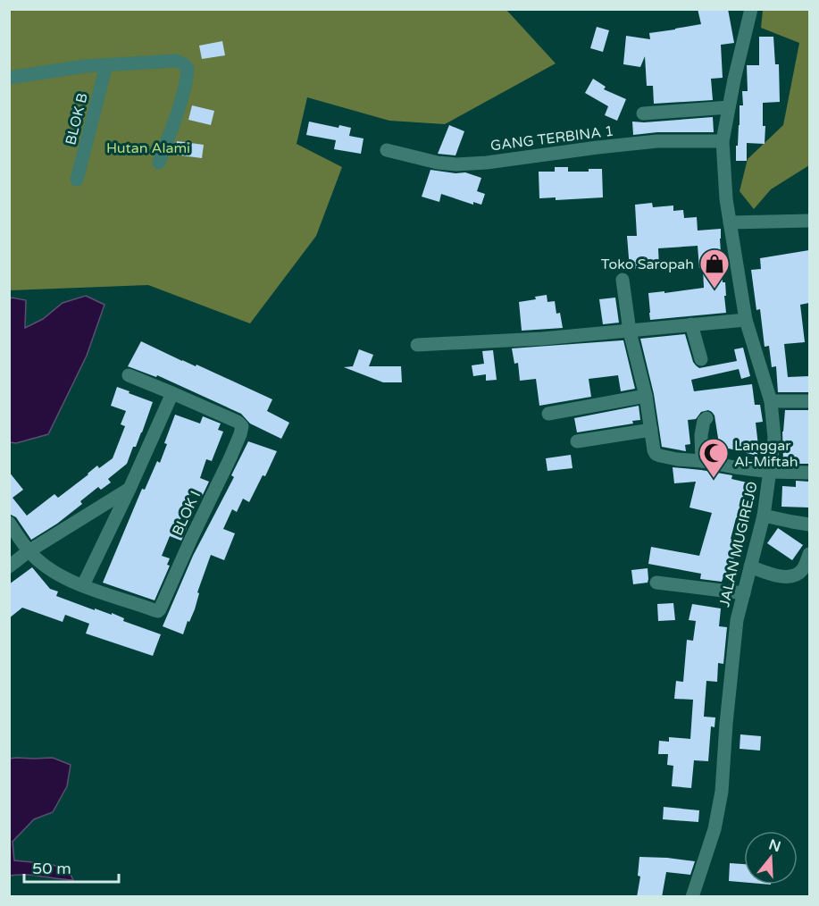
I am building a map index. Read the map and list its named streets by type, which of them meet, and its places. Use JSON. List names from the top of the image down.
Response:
{
  "streets": {
    "street": [
      "BLOK B",
      "GANG TERBINA 1",
      "BLOK I",
      "JALAN MUGIREJO"
    ]
  },
  "crossings": [
    ["GANG TERBINA 1", "JALAN MUGIREJO"]
  ],
  "parks": ["Hutan Alami"],
  "places": {
    "shop": ["Toko Saropah"],
    "mosque": ["Langgar Al-Miftah"]
  },
  "scale_bar": "50 m",
  "north": "top"
}
